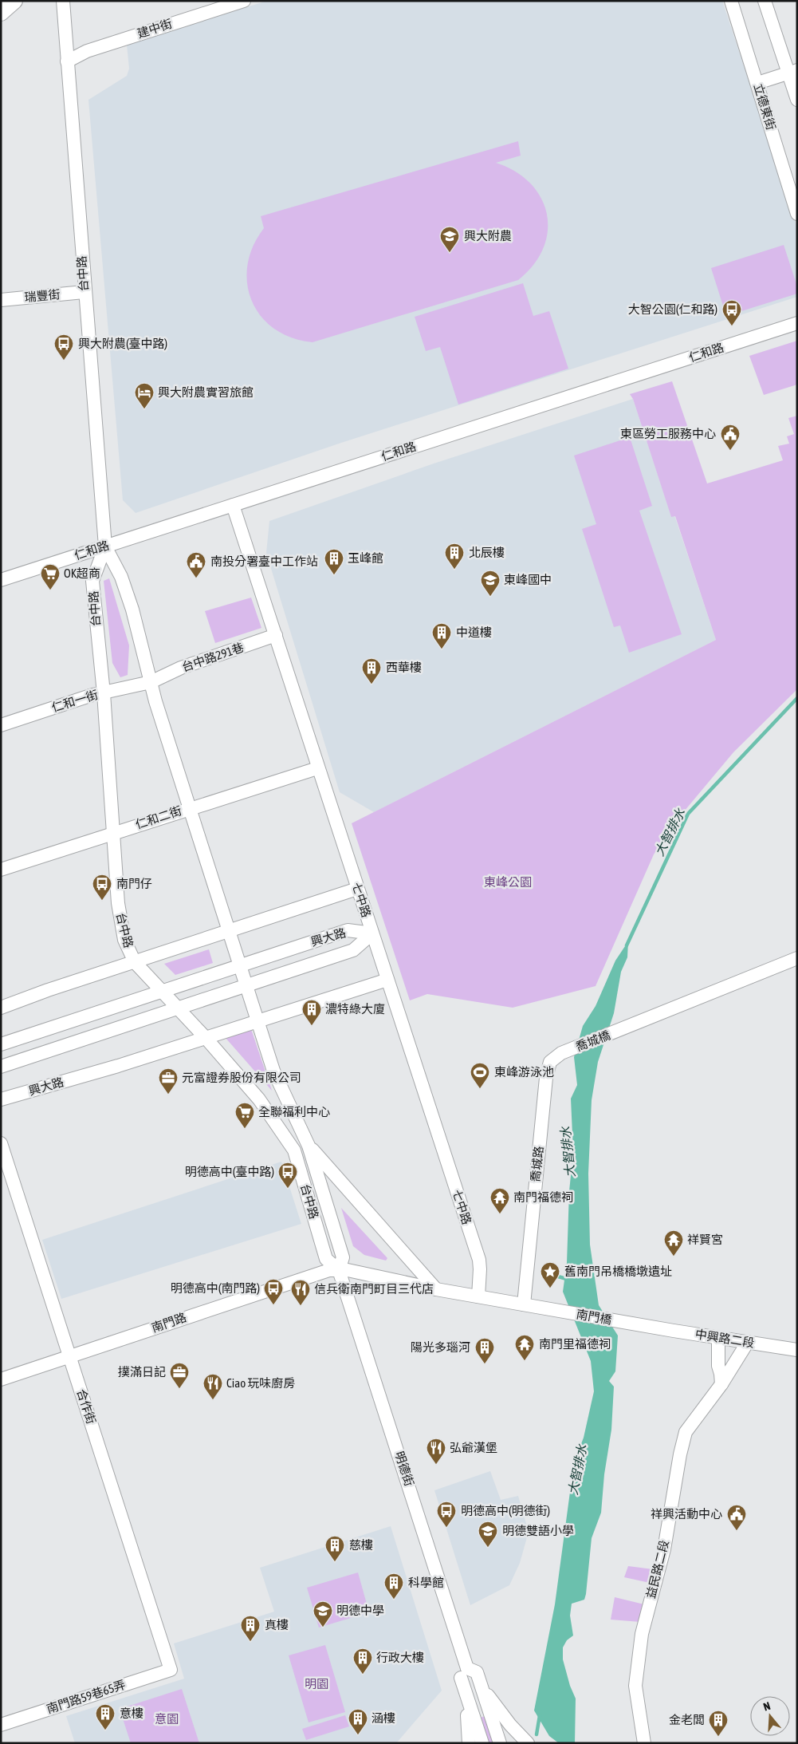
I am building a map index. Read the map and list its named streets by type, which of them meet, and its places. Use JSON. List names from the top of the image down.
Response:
{
  "streets": {
    "street": [
      "建中街",
      "立德東街",
      "台中路",
      "瑞豐街",
      "仁和路",
      "台中路291巷",
      "仁和一街",
      "仁和二街",
      "七中路",
      "興大路",
      "喬城橋",
      "喬城路",
      "南門橋",
      "南門路",
      "中興路二段",
      "合作街",
      "明德街",
      "益民路二段",
      "南門路59巷65弄"
    ]
  },
  "crossings": [
    ["建中街", "台中路"],
    ["台中路", "瑞豐街"],
    ["台中路", "仁和路"],
    ["台中路", "台中路291巷"],
    ["台中路", "仁和一街"],
    ["台中路", "仁和二街"],
    ["台中路", "興大路"],
    ["台中路", "南門路"],
    ["台中路", "明德街"],
    ["仁和路", "七中路"],
    ["台中路291巷", "仁和一街"],
    ["台中路291巷", "七中路"],
    ["仁和二街", "七中路"],
    ["七中路", "興大路"],
    ["喬城橋", "喬城路"],
    ["喬城路", "南門橋"],
    ["南門橋", "中興路二段"],
    ["南門路", "合作街"],
    ["南門路", "明德街"],
    ["中興路二段", "益民路二段"],
    ["合作街", "南門路59巷65弄"]
  ],
  "water": ["大智排水"],
  "parks": ["東峰公園", "明園", "意園"],
  "places": {
    "school or university": [
      "興大附農",
      "東峰國中",
      "明德雙語小學",
      "明德中學"
    ],
    "bus stop": [
      "大智公園(仁和路)",
      "興大附農(臺中路)",
      "南門仔",
      "明德高中(臺中路)",
      "明德高中(南門路)",
      "明德高中(明德街)"
    ],
    "hotel": ["興大附農實習旅館"],
    "public building": ["東區勞工服務中心", "南投分署臺中工作站", "祥興活動中心"],
    "building": [
      "北辰樓",
      "玉峰館",
      "中道樓",
      "西華樓",
      "濃特綠大廈",
      "陽光多瑙河",
      "慈樓",
      "科學館",
      "真樓",
      "行政大樓",
      "意樓",
      "涵樓",
      "金老闆"
    ],
    "supermarket": ["OK超商", "全聯福利中心"],
    "sports": ["東峰游泳池"],
    "office": ["元富證券股份有限公司", "撲滿日記"],
    "temple": ["南門福德祠", "祥賢宮", "南門里福德祠"],
    "place": ["舊南門吊橋橋墩遺址"],
    "restaurant": ["信兵衛南門町目三代店", "Ciao 玩味廚房", "弘爺漢堡"]
  },
  "north": "top"
}
